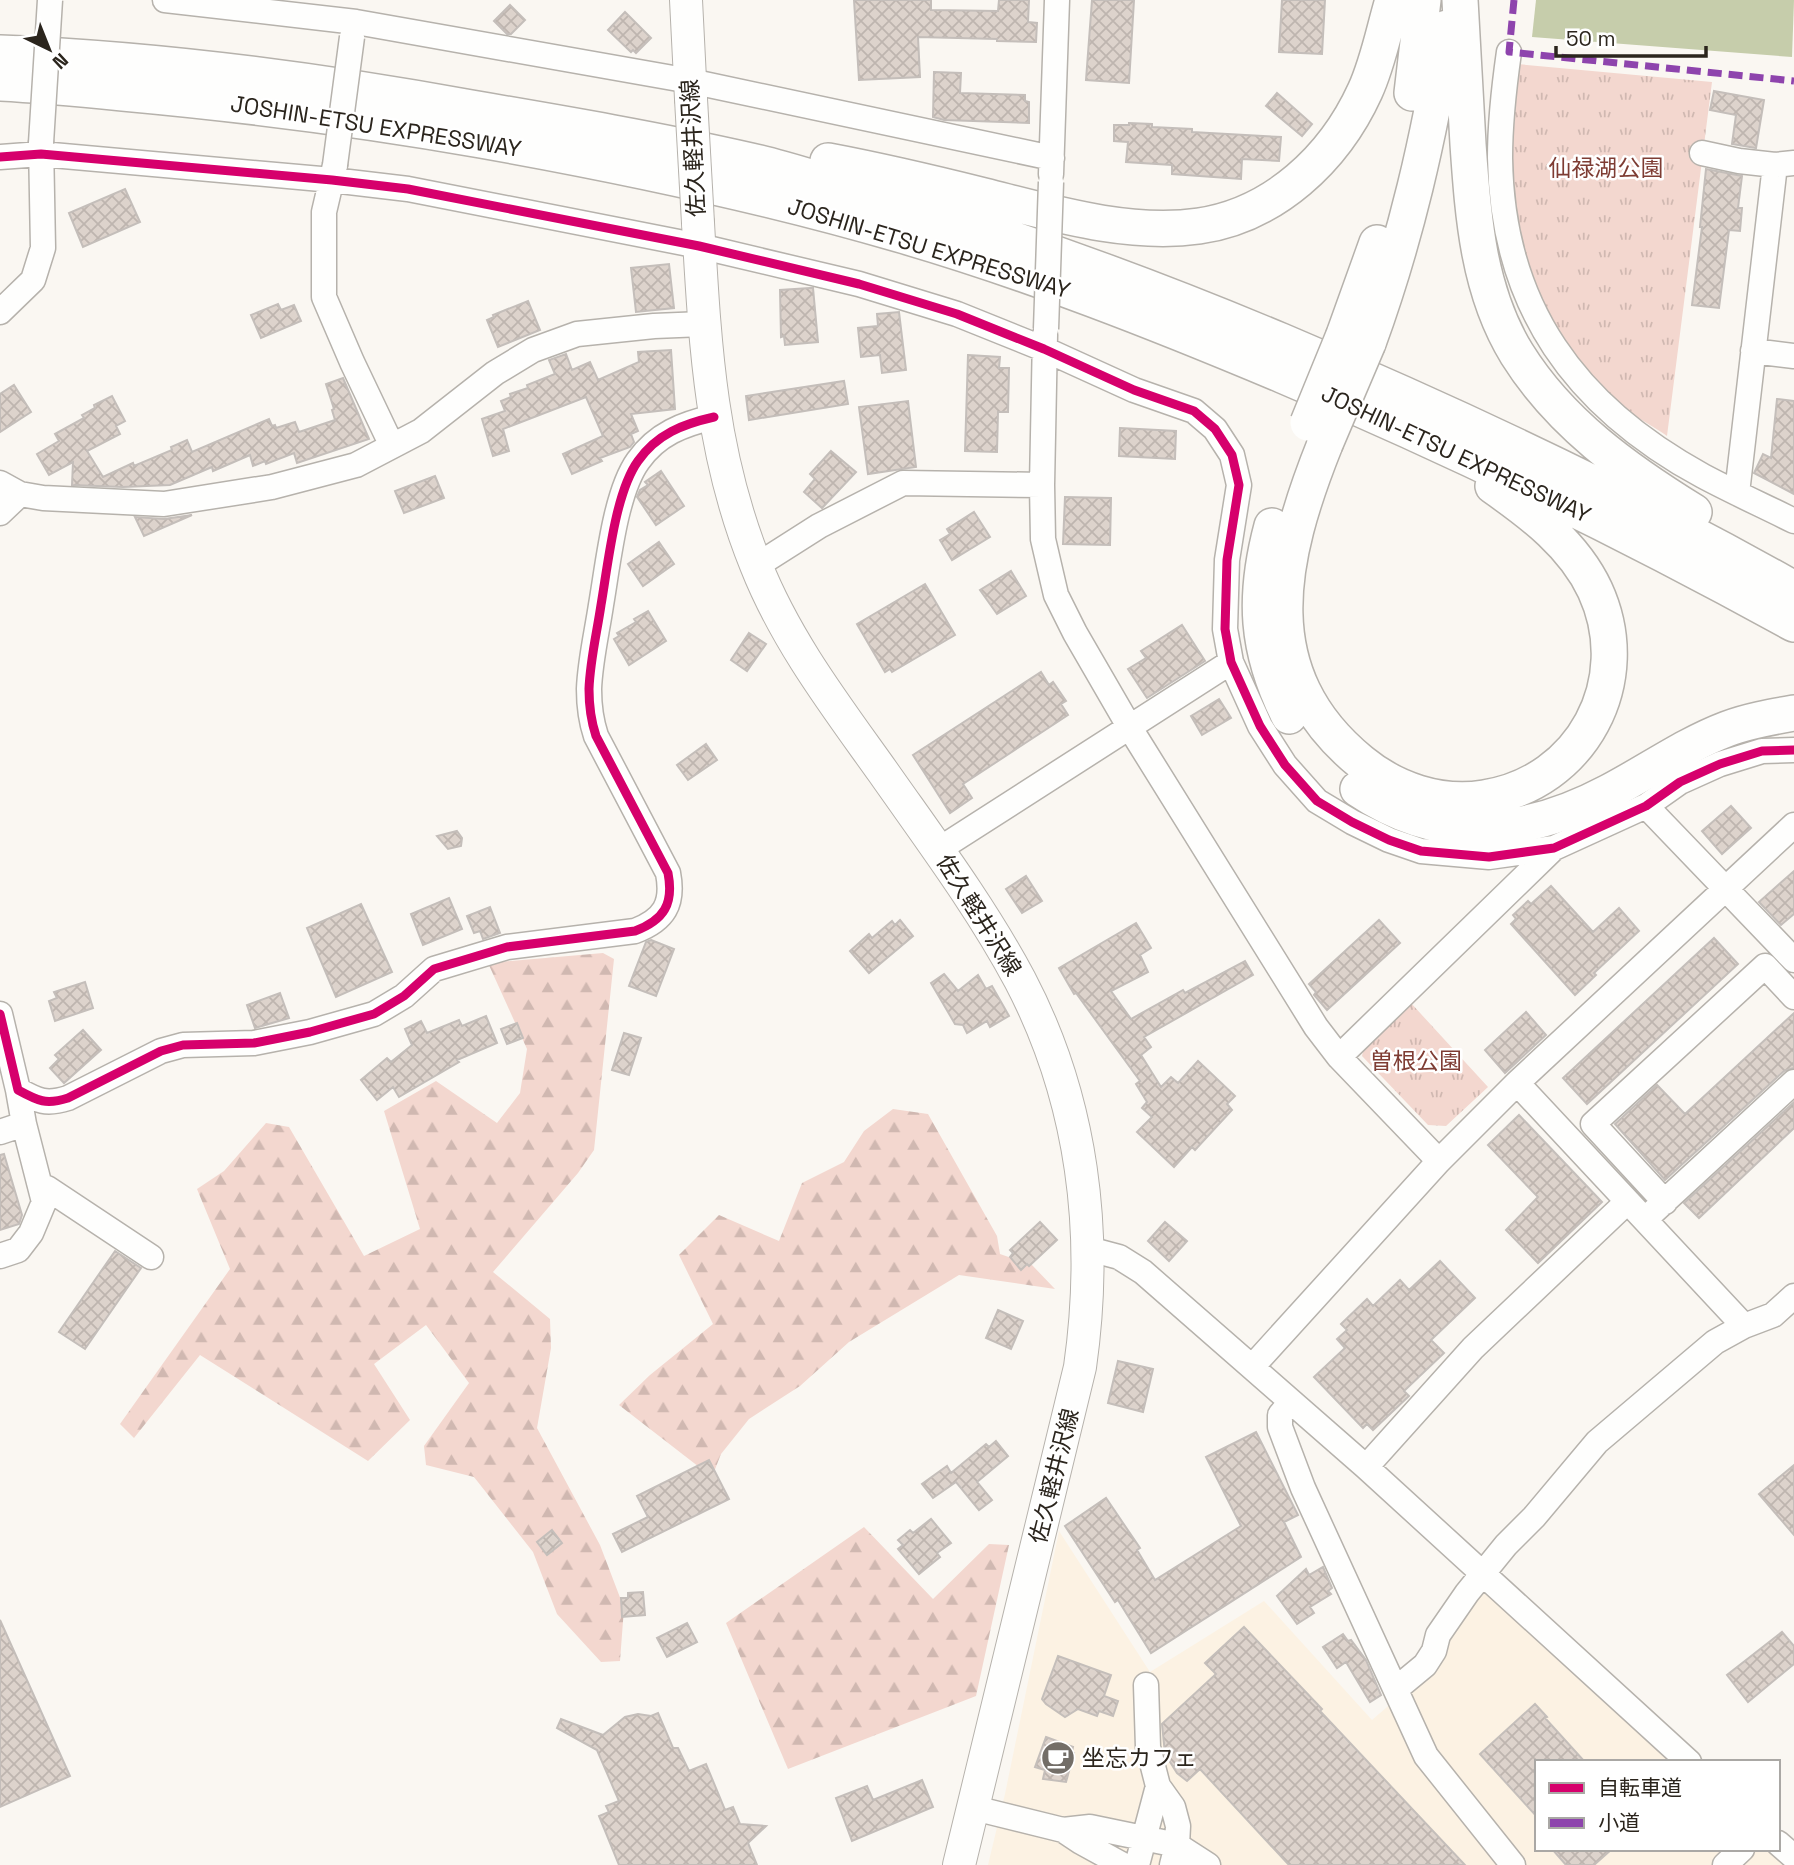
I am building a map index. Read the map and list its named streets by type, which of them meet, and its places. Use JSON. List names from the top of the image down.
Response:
{
  "streets": {
    "highway": ["JOSHIN-ETSU EXPRESSWAY"],
    "main road": ["佐久軽井沢線"]
  },
  "parks": ["仙禄湖公園", "曽根公園"],
  "places": {
    "cafe": ["坐忘カフェ"]
  },
  "legend": ["自転車道", "小道"],
  "scale_bar": "50 m",
  "north": "bottom right"
}
